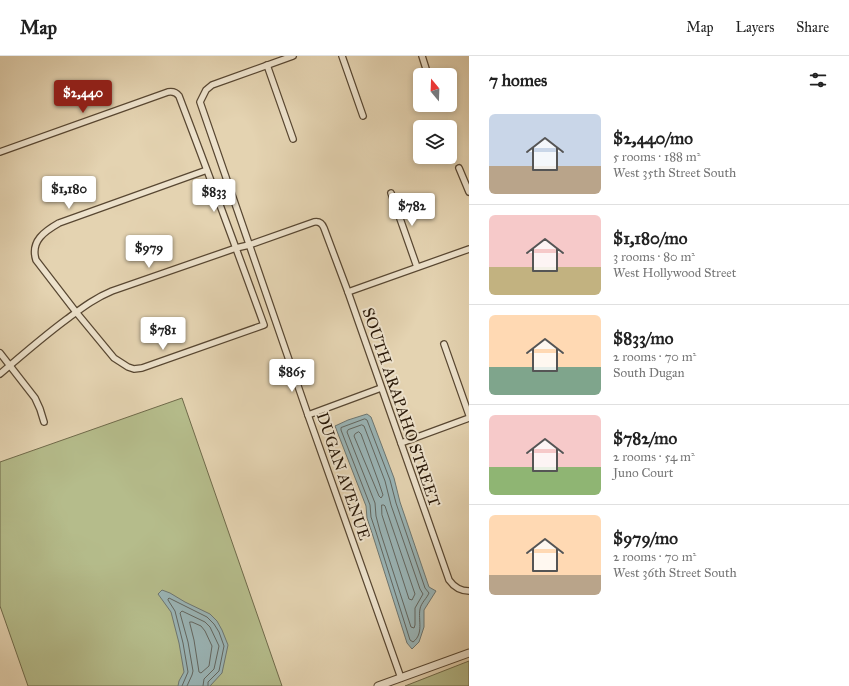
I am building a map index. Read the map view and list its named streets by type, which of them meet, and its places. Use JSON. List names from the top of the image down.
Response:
{
  "streets": {
    "street": ["SOUTH ARAPAHO STREET", "DUGAN AVENUE"]
  },
  "crossings": [
    ["SOUTH ARAPAHO STREET", "DUGAN AVENUE"]
  ],
  "north": "top",
  "page": {
    "header": "Map",
    "nav": ["Map", "Layers", "Share"],
    "heading": "7 homes",
    "price": [
      "$2,440",
      "$1,180",
      "$833",
      "$782",
      "$979",
      "$781",
      "$865"
    ],
    "list": [
      {
        "name": "$2,440/mo",
        "note": "5 rooms · 188 m² · West 35th Street South"
      },
      {
        "name": "$1,180/mo",
        "note": "3 rooms · 80 m² · West Hollywood Street"
      },
      {
        "name": "$833/mo",
        "note": "2 rooms · 70 m² · South Dugan"
      },
      {
        "name": "$782/mo",
        "note": "2 rooms · 54 m² · Juno Court"
      },
      {
        "name": "$979/mo",
        "note": "2 rooms · 70 m² · West 36th Street South"
      }
    ]
  }
}
